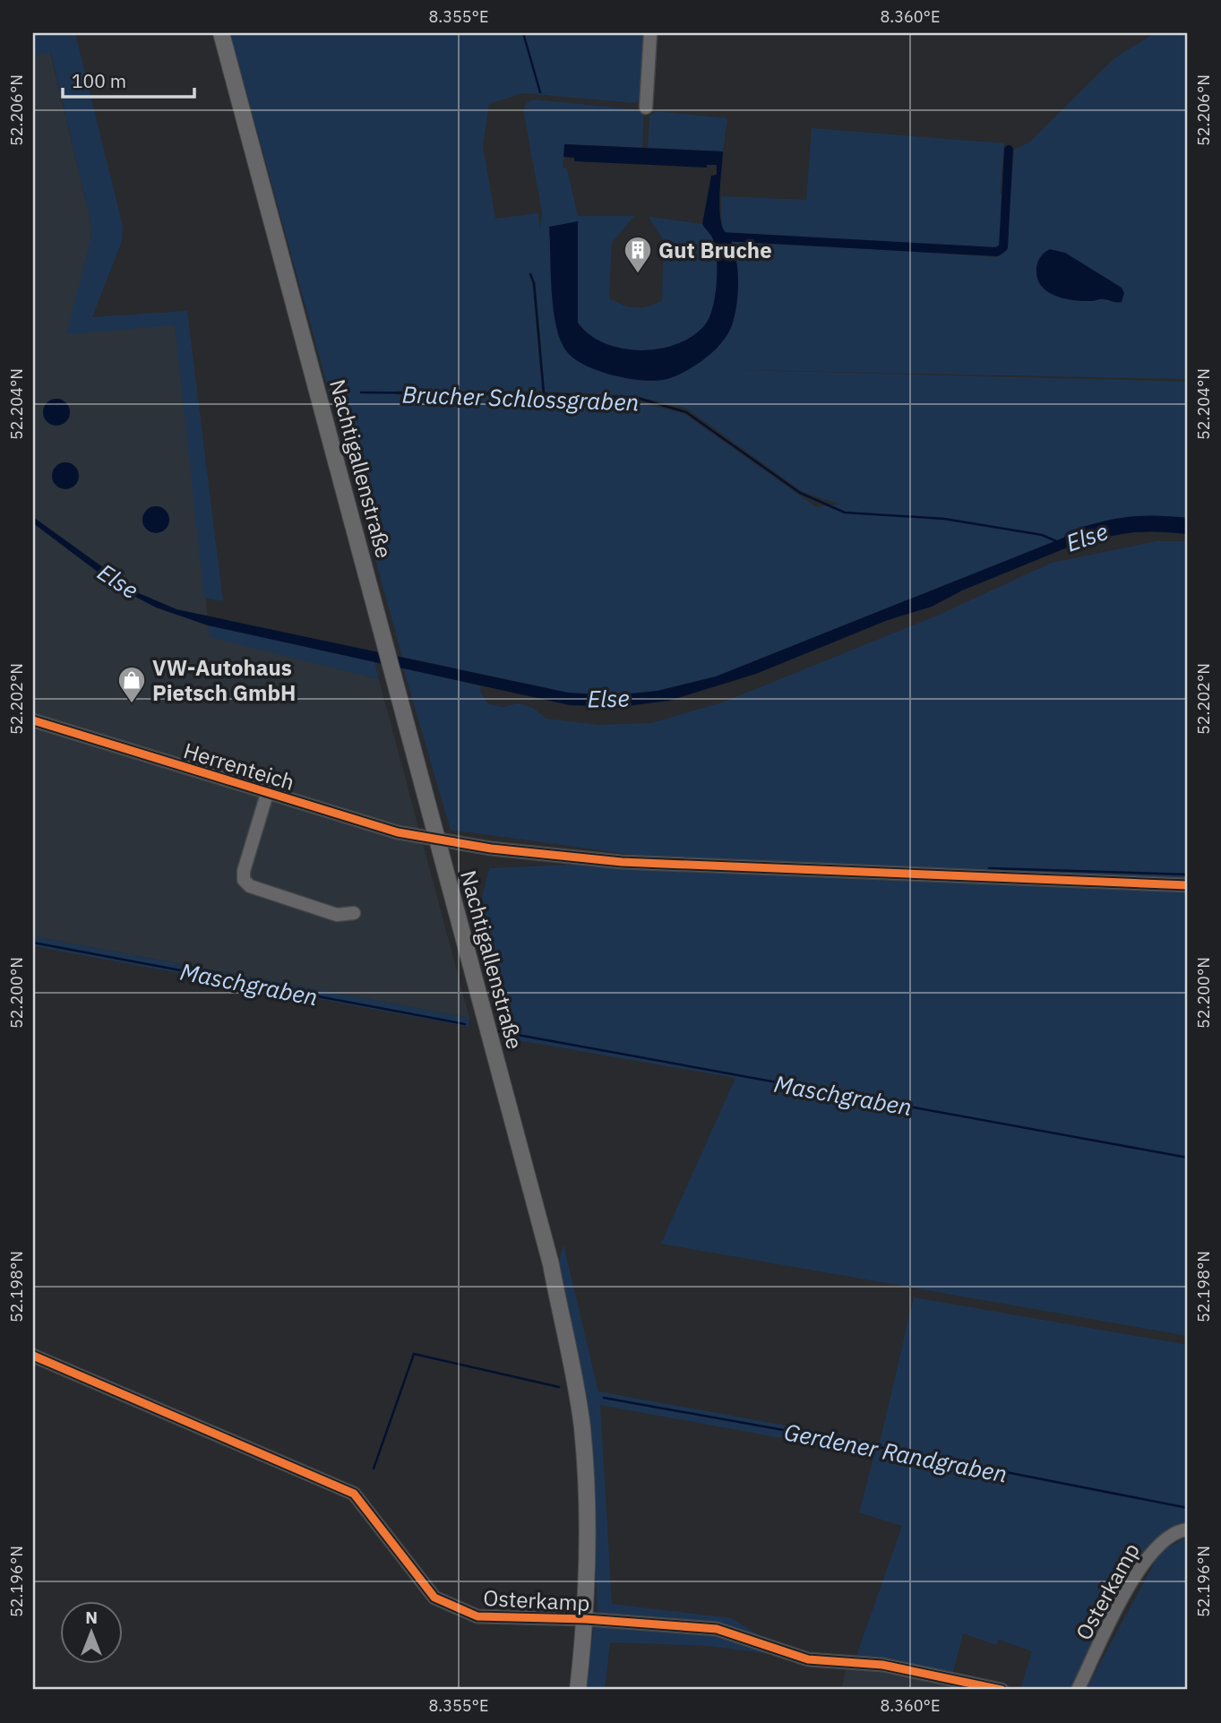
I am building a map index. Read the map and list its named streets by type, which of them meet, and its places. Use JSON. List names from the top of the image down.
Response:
{
  "streets": {
    "main road": ["Nachtigallenstraße"],
    "street": ["Herrenteich", "Osterkamp"]
  },
  "crossings": [
    ["Nachtigallenstraße", "Herrenteich"],
    ["Nachtigallenstraße", "Osterkamp"]
  ],
  "water": [
    "Brucher Schlossgraben",
    "Else",
    "Maschgraben",
    "Gerdener Randgraben"
  ],
  "places": {
    "building": ["Gut Bruche"],
    "shop": ["VW-Autohaus Pietsch GmbH"]
  },
  "scale_bar": "100 m",
  "north": "top",
  "coordinates": [
    "8.355°E",
    "8.360°E",
    "52.206°N",
    "52.204°N",
    "52.202°N",
    "52.200°N",
    "52.198°N",
    "52.196°N"
  ]
}
